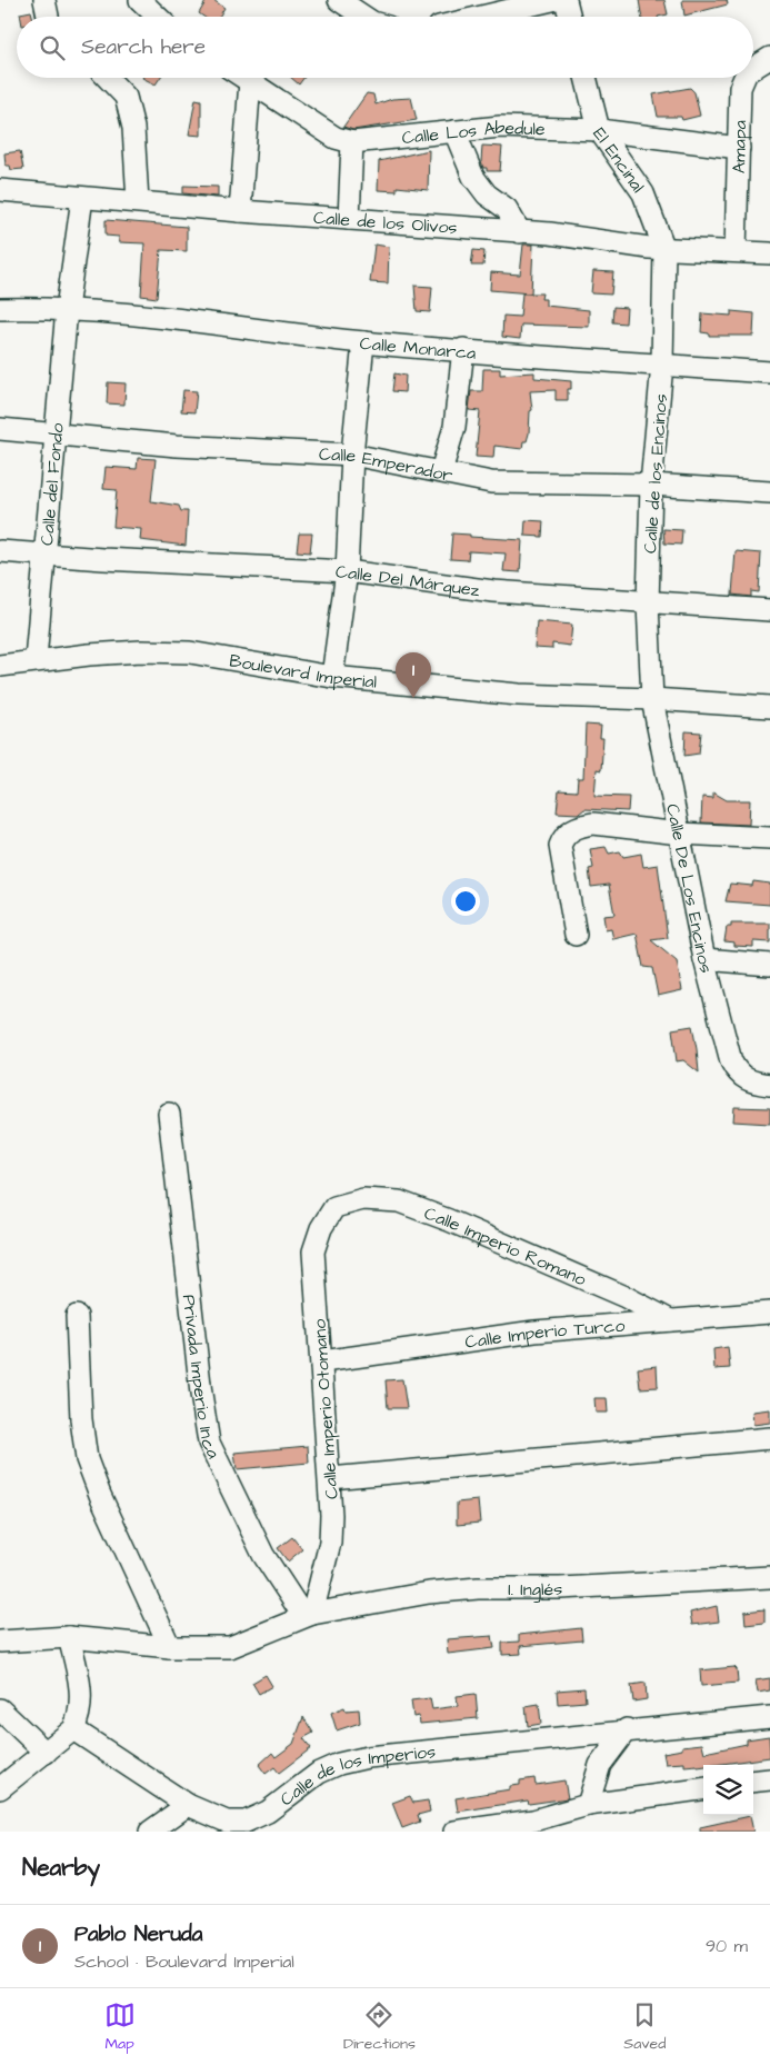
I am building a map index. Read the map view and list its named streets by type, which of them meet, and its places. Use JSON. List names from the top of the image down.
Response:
{
  "streets": {
    "street": [
      "Calle Los Abedule",
      "Amapa",
      "El Encinal",
      "Calle de los Olivos",
      "Calle Monarca",
      "Calle Emperador",
      "Calle de los Encinos",
      "Calle del Fondo",
      "Calle Del Márquez",
      "Boulevard Imperial",
      "Calle De Los Encinos",
      "Calle Imperio Romano",
      "Calle Imperio Turco",
      "Privada Imperio Inca",
      "Calle Imperio Otomano",
      "I. Inglés",
      "Calle de los Imperios"
    ]
  },
  "crossings": [
    ["Calle Los Abedule", "Amapa"],
    ["Calle Los Abedule", "El Encinal"],
    ["Amapa", "Calle de los Olivos"],
    ["El Encinal", "Calle de los Olivos"],
    ["El Encinal", "Calle de los Encinos"],
    ["Calle de los Olivos", "Calle de los Encinos"],
    ["Calle de los Olivos", "Calle del Fondo"],
    ["Calle Monarca", "Calle de los Encinos"],
    ["Calle Monarca", "Calle del Fondo"],
    ["Calle Emperador", "Calle de los Encinos"],
    ["Calle Emperador", "Calle del Fondo"],
    ["Calle de los Encinos", "Calle Del Márquez"],
    ["Calle de los Encinos", "Boulevard Imperial"],
    ["Calle de los Encinos", "Calle De Los Encinos"],
    ["Calle del Fondo", "Calle Del Márquez"],
    ["Calle del Fondo", "Boulevard Imperial"],
    ["Boulevard Imperial", "Calle De Los Encinos"],
    ["Calle Imperio Romano", "Calle Imperio Turco"],
    ["Calle Imperio Romano", "Calle Imperio Otomano"],
    ["Calle Imperio Turco", "Calle Imperio Otomano"],
    ["Privada Imperio Inca", "Calle Imperio Otomano"],
    ["Privada Imperio Inca", "I. Inglés"],
    ["Calle Imperio Otomano", "I. Inglés"]
  ],
  "page": {
    "search": "Search here",
    "pins": "1",
    "heading": "Nearby",
    "list": [
      {
        "mark": "1",
        "name": "Pablo Neruda",
        "note": "School · Boulevard Imperial",
        "value": "90 m"
      }
    ],
    "nav": ["Map", "Directions", "Saved"]
  }
}
